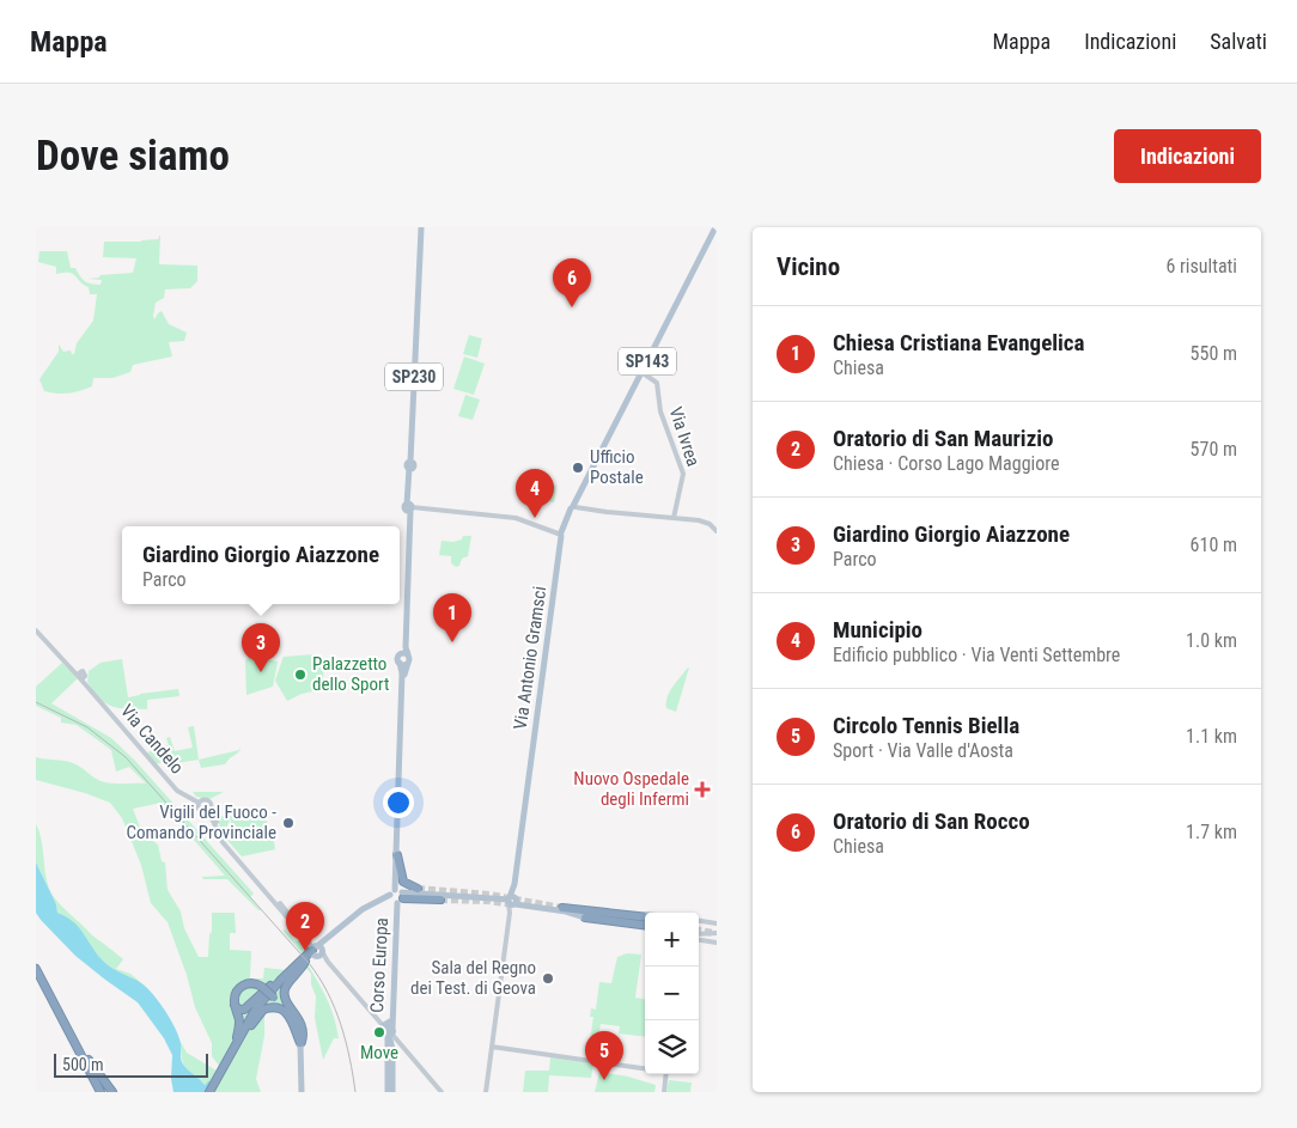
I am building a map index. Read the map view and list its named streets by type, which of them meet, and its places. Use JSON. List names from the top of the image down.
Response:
{
  "streets": {
    "main road": [
      "SP143",
      "SP230",
      "Via Antonio Gramsci",
      "Corso Europa"
    ],
    "street": ["Via Ivrea", "Via Candelo"]
  },
  "crossings": [
    ["SP143", "Via Ivrea"],
    ["SP143", "Via Antonio Gramsci"],
    ["SP230", "Corso Europa"]
  ],
  "places": {
    "other": [
      "Ufficio Postale",
      "Palazzetto dello Sport",
      "Vigili del Fuoco - Comando Provinciale",
      "Sala del Regno dei Test. di Geova",
      "Move"
    ],
    "health": ["Nuovo Ospedale degli Infermi"]
  },
  "scale_bar": "500 m",
  "page": {
    "header": "Mappa",
    "nav": ["Mappa", "Indicazioni", "Salvati"],
    "buttons": "Indicazioni",
    "title": "Dove siamo",
    "heading": ["Vicino", "6 risultati"],
    "pins": [
      "6",
      "4",
      "1",
      "3",
      "2",
      "5"
    ],
    "list": [
      {
        "mark": "1",
        "name": "Chiesa Cristiana Evangelica",
        "note": "Chiesa",
        "value": "550 m"
      },
      {
        "mark": "2",
        "name": "Oratorio di San Maurizio",
        "note": "Chiesa · Corso Lago Maggiore",
        "value": "570 m"
      },
      {
        "mark": "3",
        "name": "Giardino Giorgio Aiazzone",
        "note": "Parco",
        "value": "610 m"
      },
      {
        "mark": "4",
        "name": "Municipio",
        "note": "Edificio pubblico · Via Venti Settembre",
        "value": "1.0 km"
      },
      {
        "mark": "5",
        "name": "Circolo Tennis Biella",
        "note": "Sport · Via Valle d'Aosta",
        "value": "1.1 km"
      },
      {
        "mark": "6",
        "name": "Oratorio di San Rocco",
        "note": "Chiesa",
        "value": "1.7 km"
      }
    ],
    "popup": ["Giardino Giorgio Aiazzone", "Parco"],
    "map_buttons": ["+", "−"],
    "scale": "500 m"
  }
}
